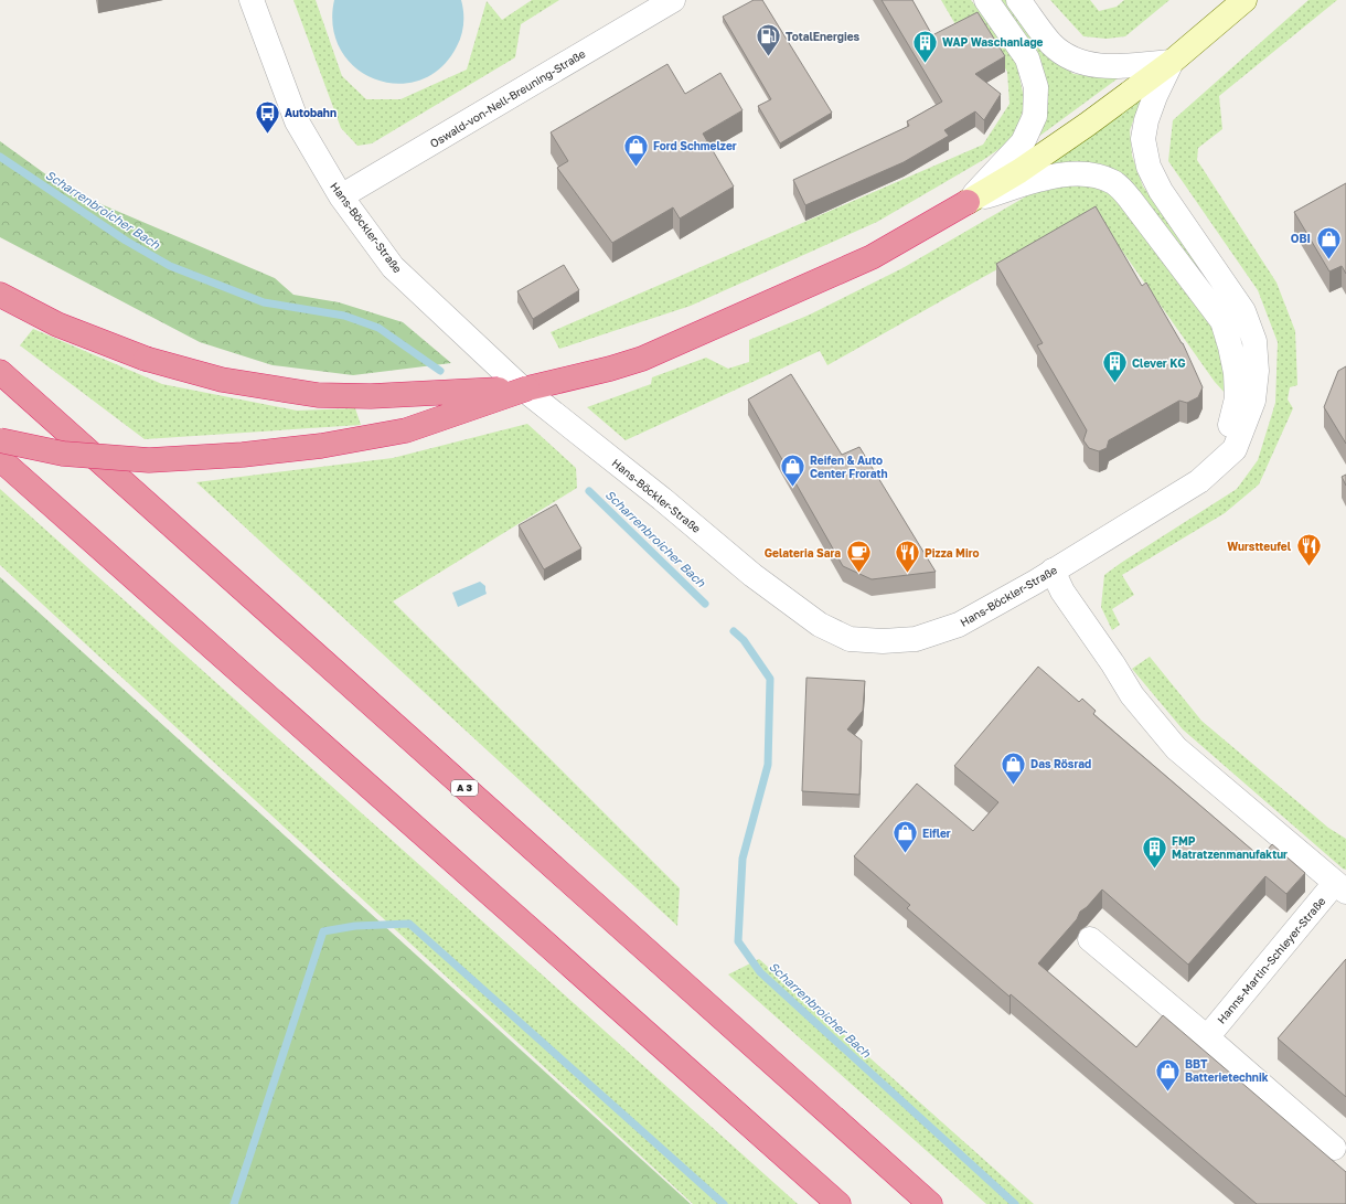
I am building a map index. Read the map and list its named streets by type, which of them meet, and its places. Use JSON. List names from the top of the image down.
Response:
{
  "streets": {
    "highway": ["A 3"],
    "street": ["Oswald-von-Nell-Breuning-Straße", "Hans-Böckler-Straße", "Hanns-Martin-Schleyer-Straße"]
  },
  "crossings": [
    ["Oswald-von-Nell-Breuning-Straße", "Hans-Böckler-Straße"],
    ["Hans-Böckler-Straße", "Hanns-Martin-Schleyer-Straße"]
  ],
  "water": ["Scharrenbroicher Bach"],
  "places": {
    "fuel station": ["TotalEnergies"],
    "building": ["WAP Waschanlage", "Clever KG", "FMP Matratzenmanufaktur"],
    "bus stop": ["Autobahn"],
    "shop": [
      "Ford Schmelzer",
      "OBI",
      "Reifen & Auto Center Frorath",
      "Das Rösrad",
      "Eifler",
      "BBT Batterietechnik"
    ],
    "restaurant": ["Wurstteufel", "Pizza Miro"],
    "cafe": ["Gelateria Sara"]
  }
}
